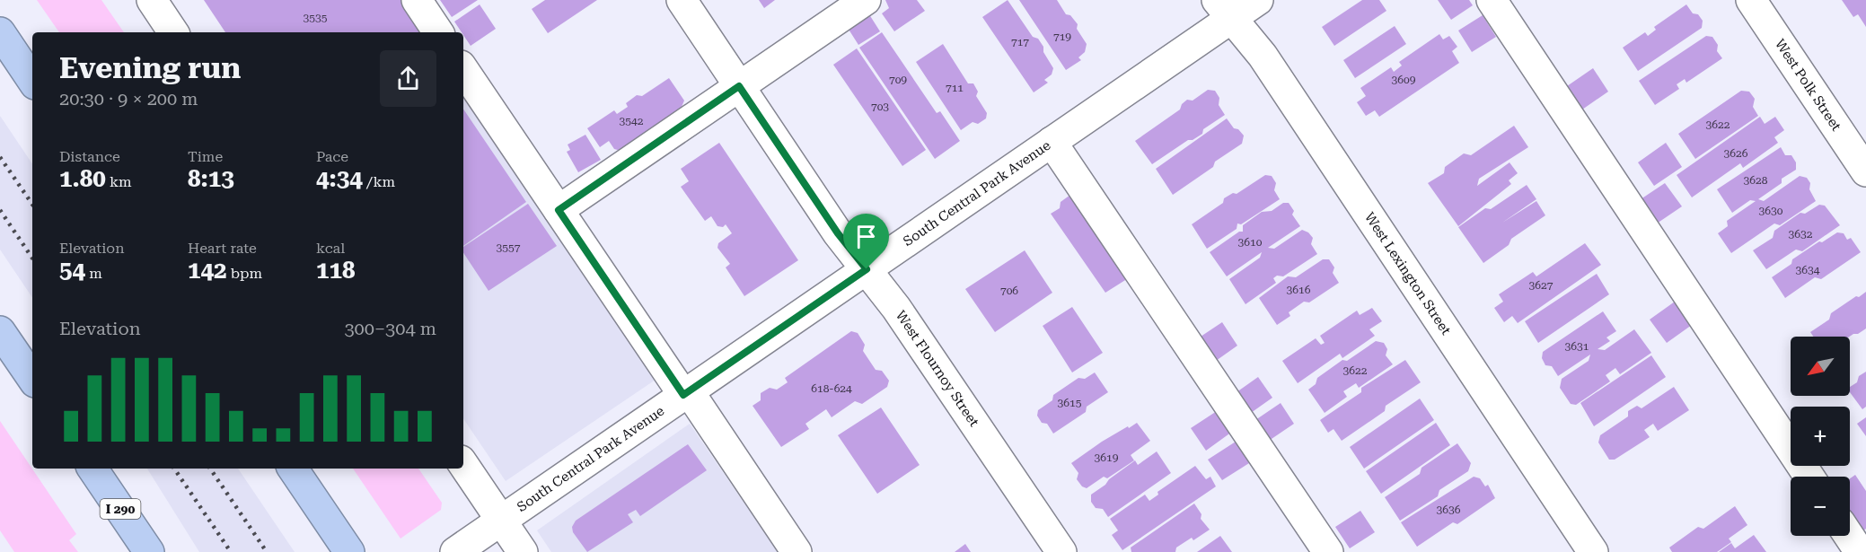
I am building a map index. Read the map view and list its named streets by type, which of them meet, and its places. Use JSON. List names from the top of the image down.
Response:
{
  "streets": {
    "highway": ["I 290"],
    "street": [
      "West Polk Street",
      "South Central Park Avenue",
      "West Lexington Street",
      "West Flournoy Street"
    ]
  },
  "crossings": [
    ["South Central Park Avenue", "West Lexington Street"],
    ["South Central Park Avenue", "West Flournoy Street"]
  ],
  "house_numbers": [
    "3535",
    "719",
    "717",
    "709",
    "3609",
    "711",
    "703",
    "3542",
    "3622",
    "3626",
    "3628",
    "3630",
    "3632",
    "3610",
    "3557",
    "3634",
    "3627",
    "3616",
    "706",
    "3631",
    "3622",
    "618-624",
    "3615",
    "3619",
    "3636"
  ],
  "north": "bottom left",
  "page": {
    "heading": ["Evening run", "20:30 · 9 × 200 m"],
    "stats": [
      ["Distance", "1.80 km"],
      ["Time", "8:13"],
      ["Pace", "4:34 /km"],
      ["Elevation", "54 m"],
      ["Heart rate", "142 bpm"],
      ["kcal", "118"]
    ],
    "chart": ["Elevation", "300–304 m"],
    "map_buttons": ["+", "−"]
  }
}
